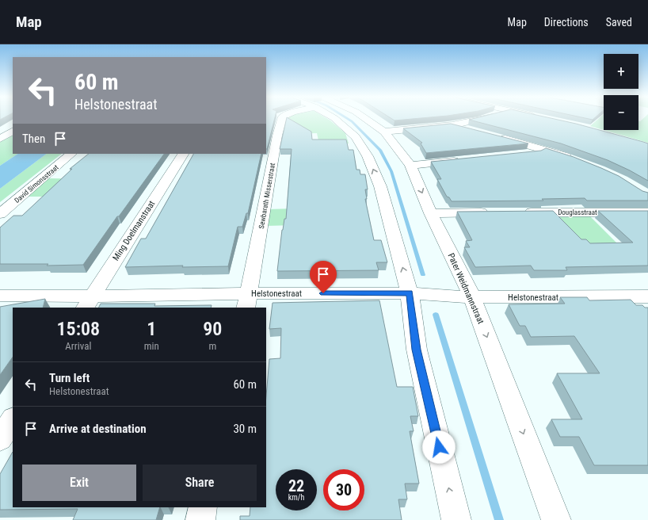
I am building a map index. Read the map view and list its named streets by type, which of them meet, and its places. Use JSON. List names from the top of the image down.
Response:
{
  "streets": {
    "street": [
      "David Simonsstraat",
      "Sewbarath Misserstraat",
      "Douglasstraat",
      "Ming Doelmanstraat",
      "Pater Weidmannstraat",
      "Helstonestraat"
    ]
  },
  "crossings": [
    ["Sewbarath Misserstraat", "Helstonestraat"],
    ["Ming Doelmanstraat", "Helstonestraat"],
    ["Pater Weidmannstraat", "Helstonestraat"]
  ],
  "page": {
    "header": "Map",
    "nav": ["Map", "Directions", "Saved"],
    "map_buttons": ["+", "−"],
    "turn": ["60 m", "Helstonestraat"],
    "then": "Then",
    "eta": [
      "15:08",
      "Arrival",
      "1",
      "min",
      "90",
      "m"
    ],
    "list": [
      {
        "name": "Turn left",
        "note": "Helstonestraat",
        "value": "60 m"
      },
      {
        "name": "Arrive at destination",
        "value": "30 m"
      }
    ],
    "buttons": ["Exit", "Share"],
    "speed": "22 km/h",
    "limit": "30"
  }
}
